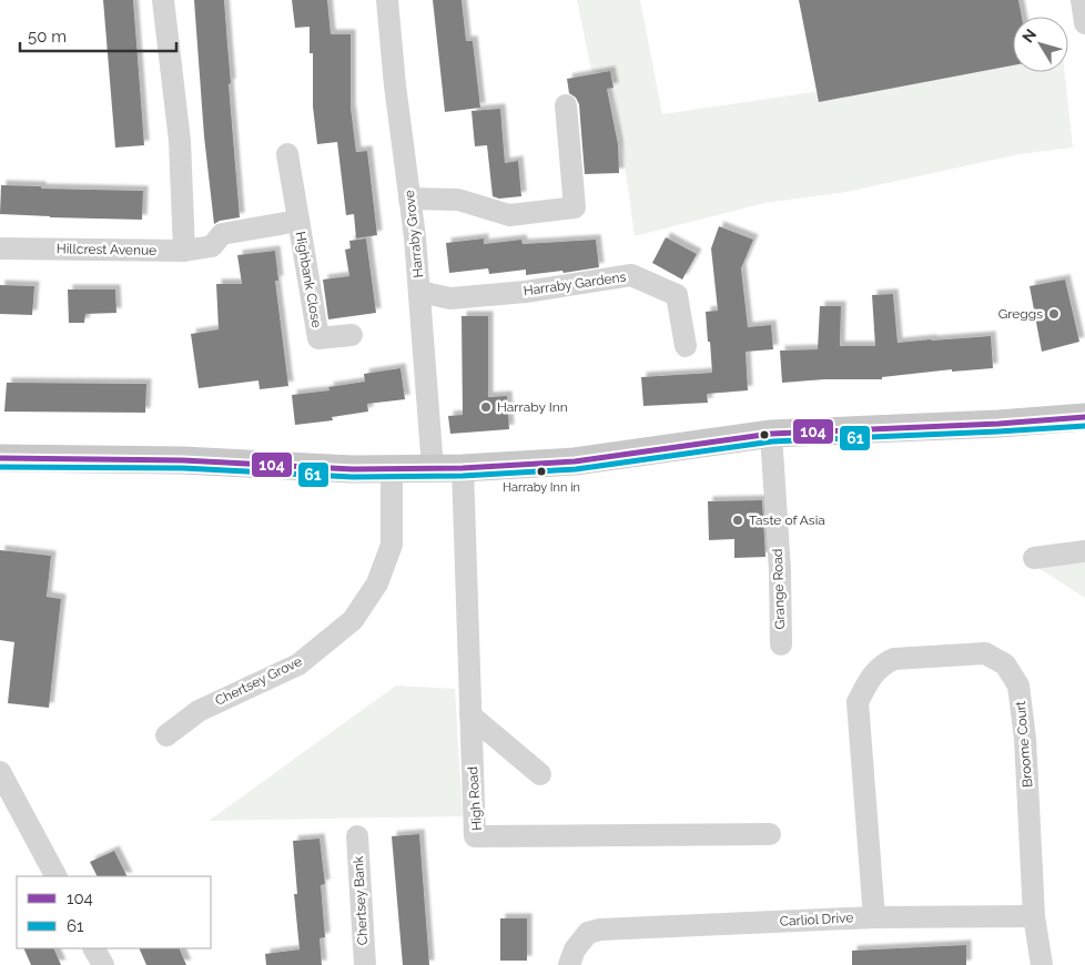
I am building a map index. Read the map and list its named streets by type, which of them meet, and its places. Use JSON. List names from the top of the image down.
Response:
{
  "streets": {
    "street": [
      "Harraby Grove",
      "Hillcrest Avenue",
      "Highbank Close",
      "Harraby Gardens",
      "Grange Road",
      "Chertsey Grove",
      "Broome Court",
      "High Road",
      "Chertsey Bank",
      "Carliol Drive"
    ]
  },
  "crossings": [
    ["Harraby Grove", "Harraby Gardens"],
    ["Hillcrest Avenue", "Highbank Close"],
    ["Broome Court", "Carliol Drive"]
  ],
  "places": [
    "Greggs",
    "Harraby Inn",
    "Harraby Inn in",
    "Taste of Asia"
  ],
  "lines": ["transit line 104", "transit line 61"],
  "legend": ["104", "61"],
  "scale_bar": "50 m",
  "north": "top left"
}
